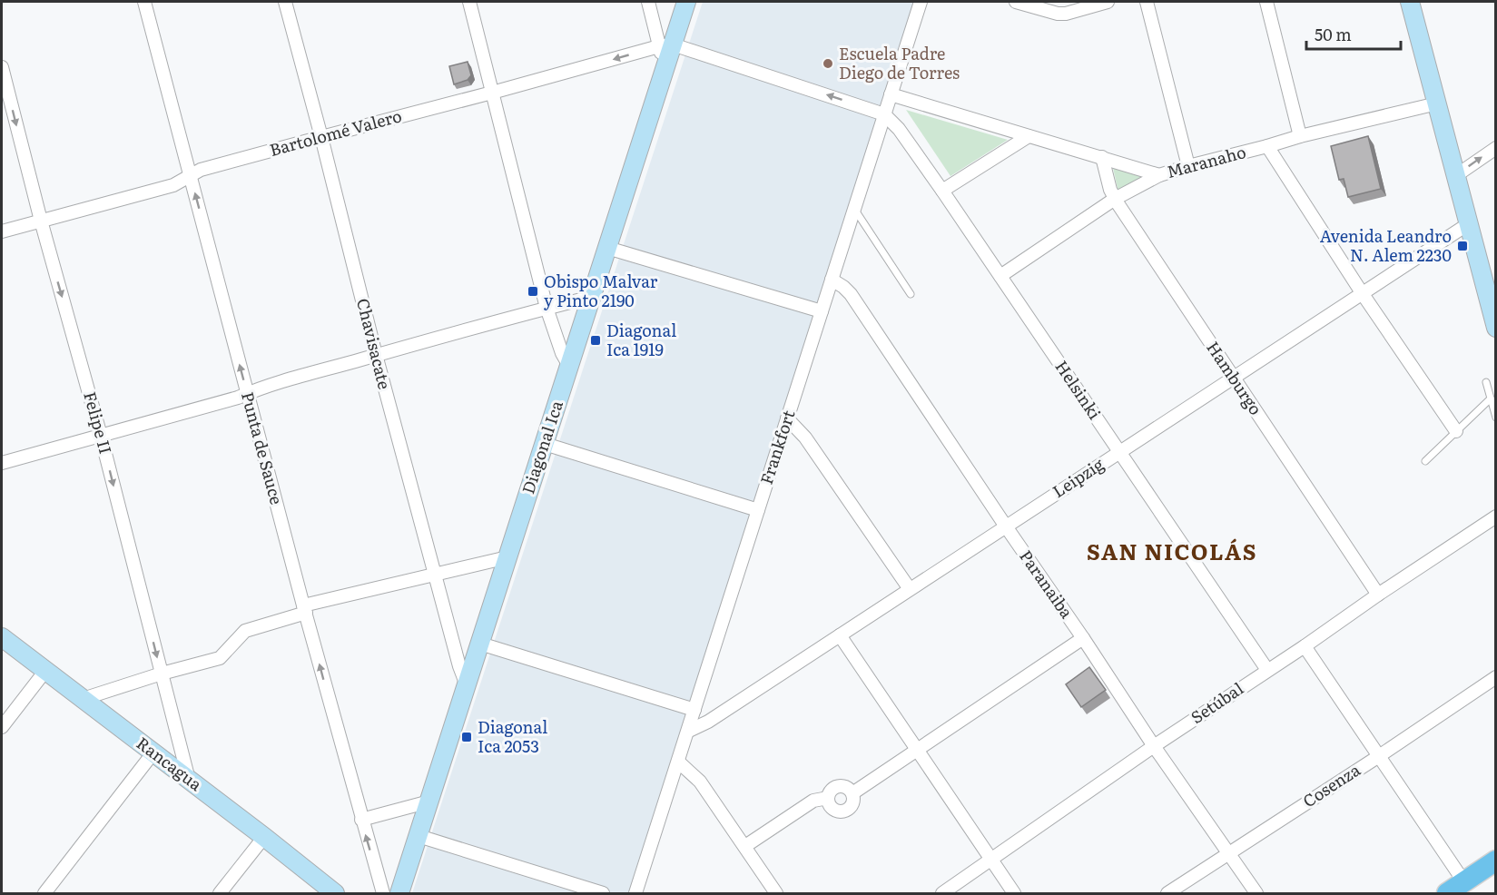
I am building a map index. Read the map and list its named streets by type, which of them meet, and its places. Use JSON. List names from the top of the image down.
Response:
{
  "streets": {
    "main road": ["Diagonal Ica", "Rancagua"],
    "street": [
      "Bartolomé Valero",
      "Maranaho",
      "Chavisacate",
      "Hamburgo",
      "Helsinki",
      "Felipe II",
      "Frankfort",
      "Punta de Sauce",
      "Leipzig",
      "Paranaiba",
      "Setúbal",
      "Cosenza"
    ]
  },
  "crossings": [
    ["Bartolomé Valero", "Chavisacate"],
    ["Bartolomé Valero", "Felipe II"],
    ["Bartolomé Valero", "Diagonal Ica"],
    ["Bartolomé Valero", "Punta de Sauce"],
    ["Maranaho", "Hamburgo"],
    ["Maranaho", "Helsinki"],
    ["Chavisacate", "Diagonal Ica"],
    ["Hamburgo", "Leipzig"],
    ["Hamburgo", "Setúbal"],
    ["Helsinki", "Frankfort"],
    ["Helsinki", "Leipzig"],
    ["Helsinki", "Setúbal"],
    ["Felipe II", "Rancagua"],
    ["Frankfort", "Leipzig"],
    ["Frankfort", "Paranaiba"],
    ["Leipzig", "Paranaiba"],
    ["Paranaiba", "Setúbal"],
    ["Paranaiba", "Cosenza"]
  ],
  "one_way": ["Felipe II", "Punta de Sauce"],
  "districts": ["SAN NICOLÁS"],
  "places": {
    "other": ["Escuela Padre Diego de Torres"],
    "transit": [
      "Avenida Leandro N. Alem 2230",
      "Obispo Malvar y Pinto 2190",
      "Diagonal Ica 1919",
      "Diagonal Ica 2053"
    ]
  },
  "scale_bar": "50 m"
}
